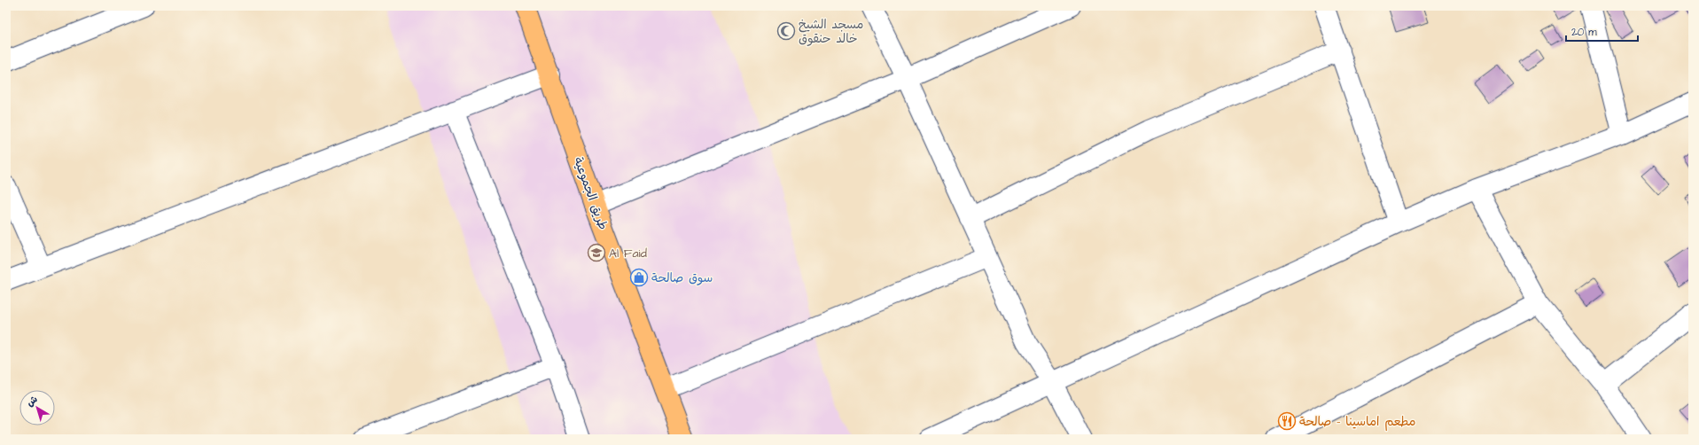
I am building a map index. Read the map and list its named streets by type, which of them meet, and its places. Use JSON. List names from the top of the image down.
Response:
{
  "streets": {
    "main road": ["طريق الجموعية"]
  },
  "places": {
    "mosque": ["مسجد الشيخ خالد حنقوق"],
    "school or university": ["Al Faid"],
    "shop": ["سوق صالحة"],
    "restaurant": ["مطعم اماسينا - صالحة"]
  },
  "scale_bar": "20 m",
  "north": "top left"
}
